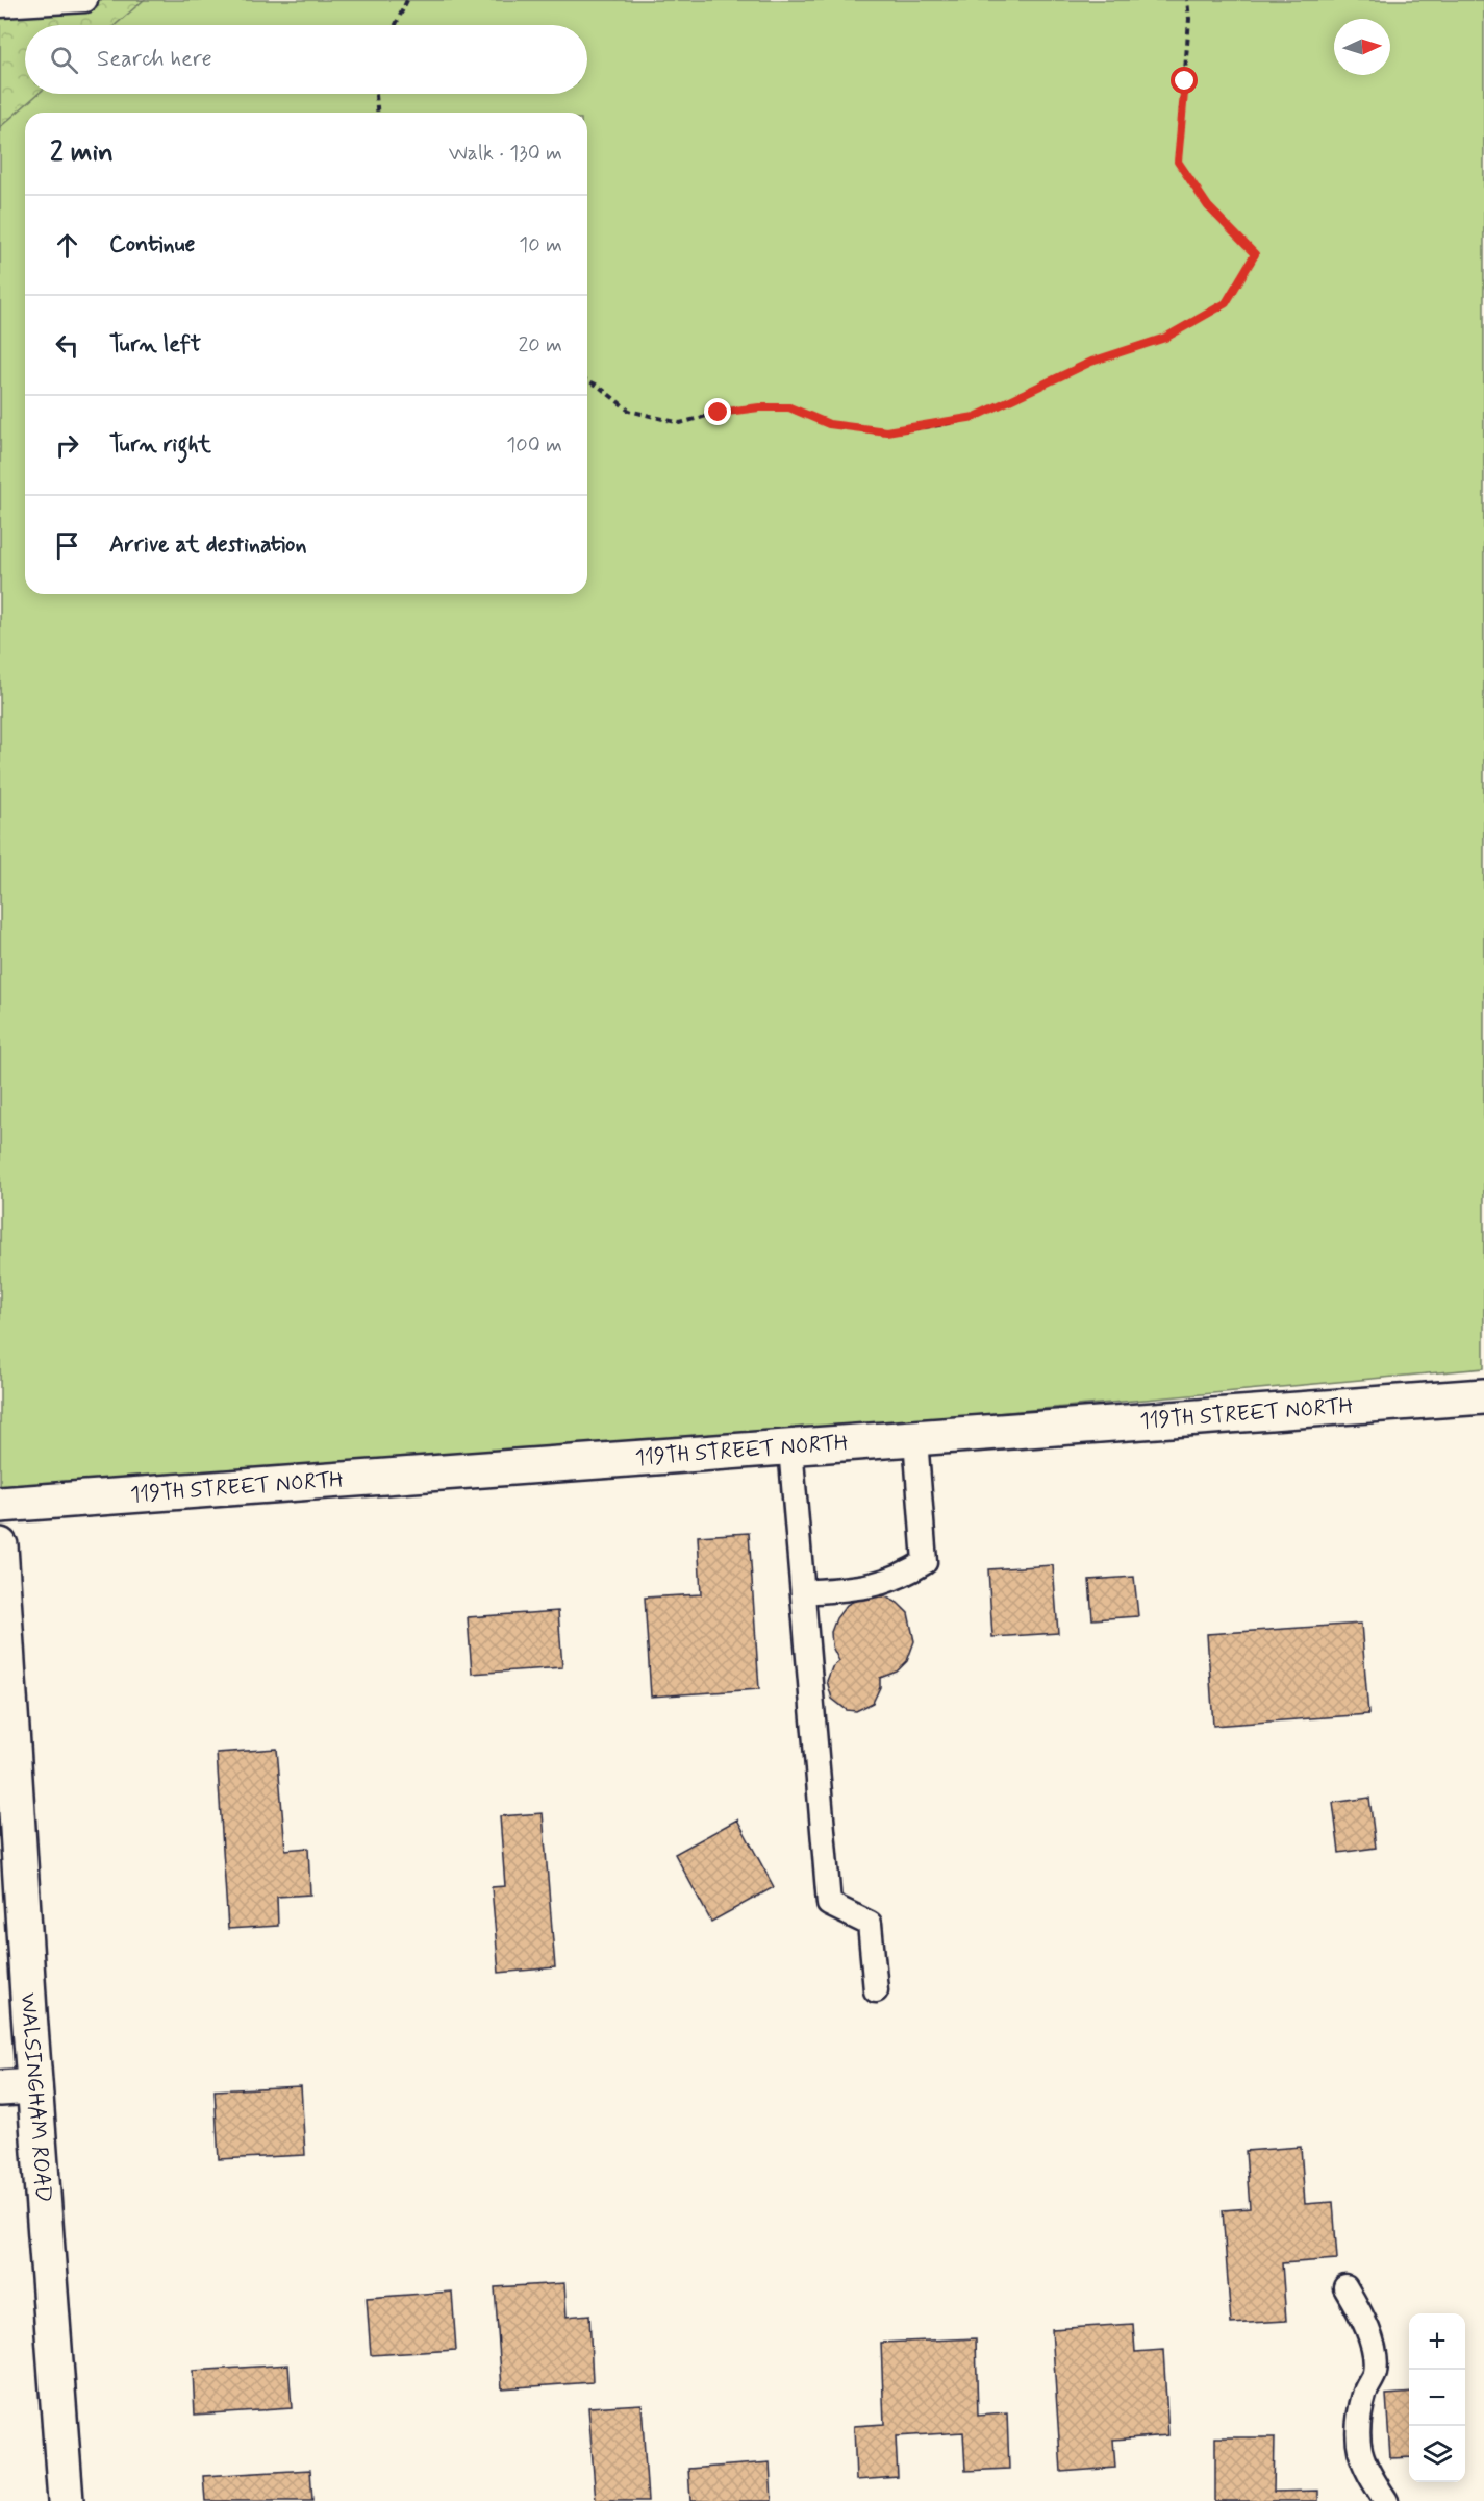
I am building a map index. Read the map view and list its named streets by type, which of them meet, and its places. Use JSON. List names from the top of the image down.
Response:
{
  "streets": {
    "street": ["119TH STREET NORTH", "WALSINGHAM ROAD"]
  },
  "north": "right",
  "page": {
    "search": "Search here",
    "heading": ["2 min", "Walk · 130 m"],
    "list": [
      ["Continue", "10 m"],
      ["Turn left", "20 m"],
      ["Turn right", "100 m"],
      "Arrive at destination"
    ],
    "map_buttons": ["+", "−"]
  }
}
